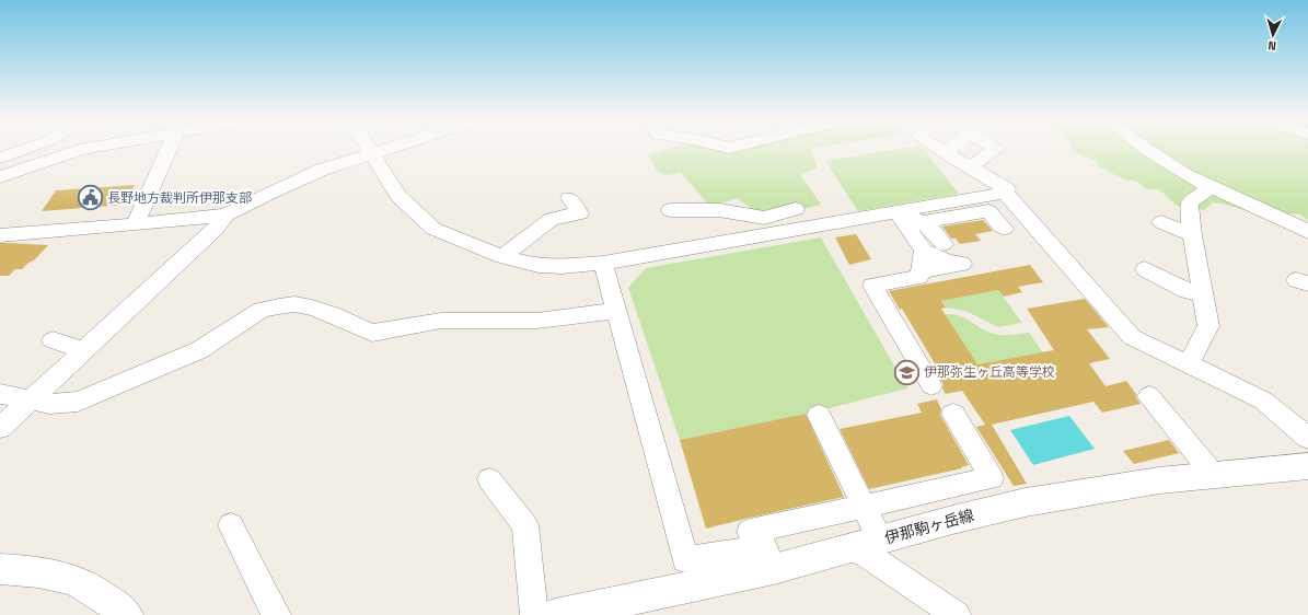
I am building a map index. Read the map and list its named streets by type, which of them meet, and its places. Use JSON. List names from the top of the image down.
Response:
{
  "streets": {
    "main road": ["伊那駒ヶ岳線"]
  },
  "places": {
    "public building": ["長野地方裁判所伊那支部"],
    "school or university": ["伊那弥生ヶ丘高等学校"]
  },
  "north": "bottom"
}
